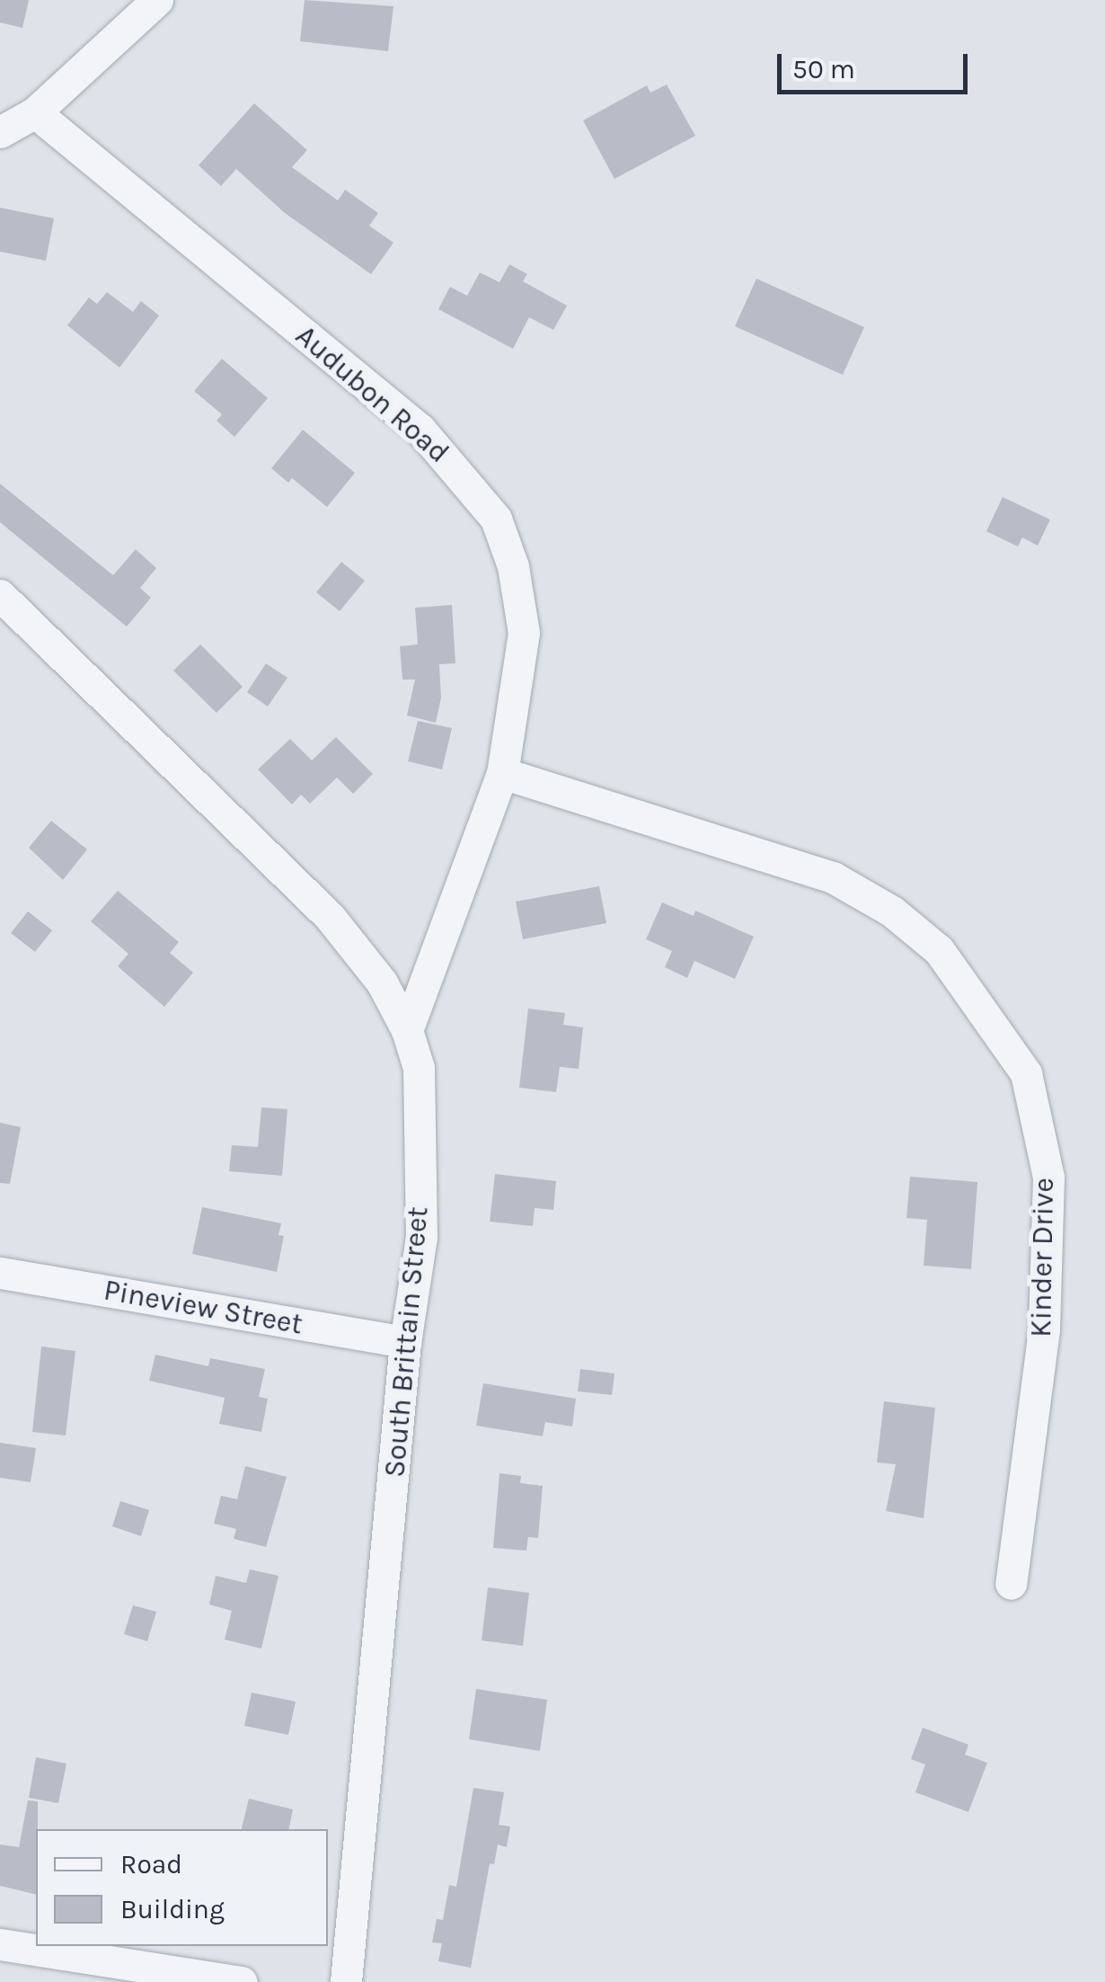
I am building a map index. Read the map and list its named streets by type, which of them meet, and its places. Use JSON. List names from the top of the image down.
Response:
{
  "streets": {
    "street": [
      "Audubon Road",
      "Kinder Drive",
      "Pineview Street",
      "South Brittain Street"
    ]
  },
  "crossings": [
    ["Audubon Road", "Kinder Drive"],
    ["Audubon Road", "South Brittain Street"],
    ["Pineview Street", "South Brittain Street"]
  ],
  "legend": ["Road", "Building"],
  "scale_bar": "50 m"
}
